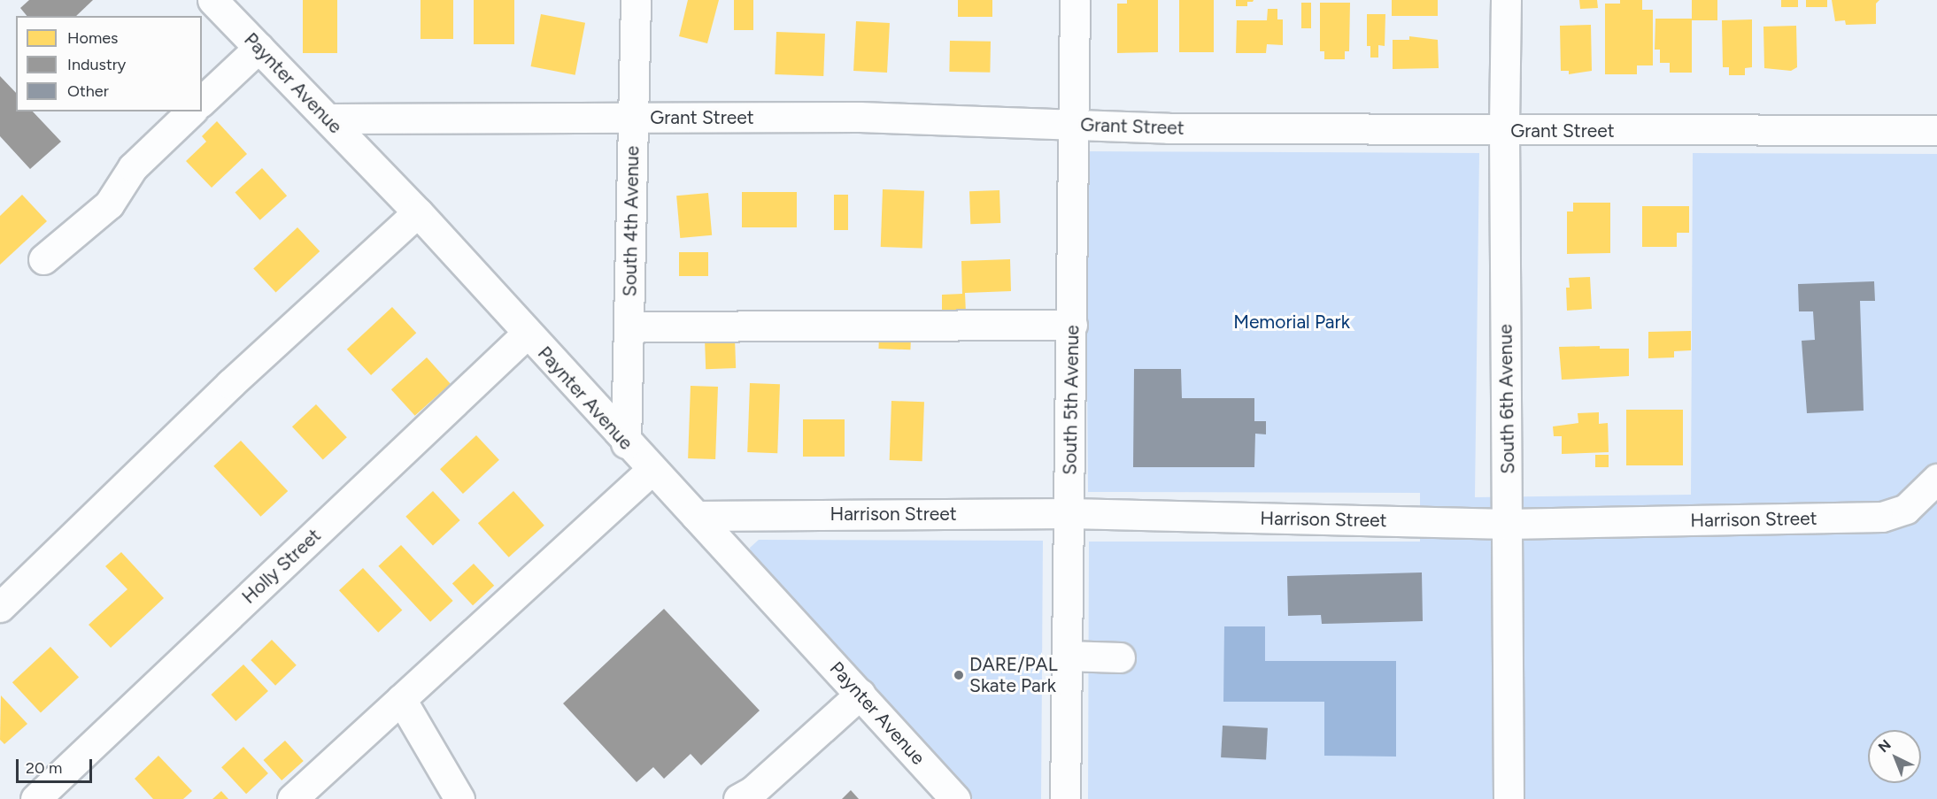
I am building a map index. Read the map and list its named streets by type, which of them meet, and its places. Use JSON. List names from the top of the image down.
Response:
{
  "streets": {
    "street": [
      "Paynter Avenue",
      "Grant Street",
      "South 4th Avenue",
      "South 6th Avenue",
      "South 5th Avenue",
      "Harrison Street",
      "Holly Street"
    ]
  },
  "crossings": [
    ["Paynter Avenue", "Grant Street"],
    ["Paynter Avenue", "South 4th Avenue"],
    ["Paynter Avenue", "Harrison Street"],
    ["Paynter Avenue", "Holly Street"],
    ["Grant Street", "South 4th Avenue"],
    ["Grant Street", "South 6th Avenue"],
    ["Grant Street", "South 5th Avenue"],
    ["South 6th Avenue", "Harrison Street"],
    ["South 5th Avenue", "Harrison Street"]
  ],
  "parks": ["Memorial Park"],
  "places": ["DARE/PAL Skate Park"],
  "legend": ["Homes", "Industry", "Other"],
  "scale_bar": "20 m",
  "north": "top left"
}
